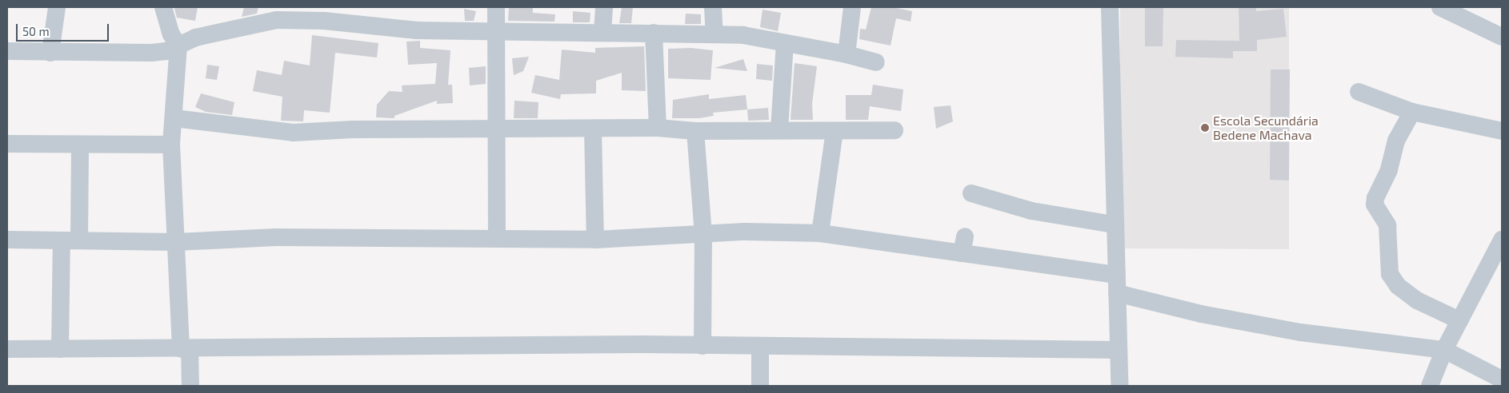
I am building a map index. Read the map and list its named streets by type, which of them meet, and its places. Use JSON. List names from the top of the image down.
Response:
{
  "places": ["Escola Secundária Bedene Machava"],
  "scale_bar": "50 m"
}
